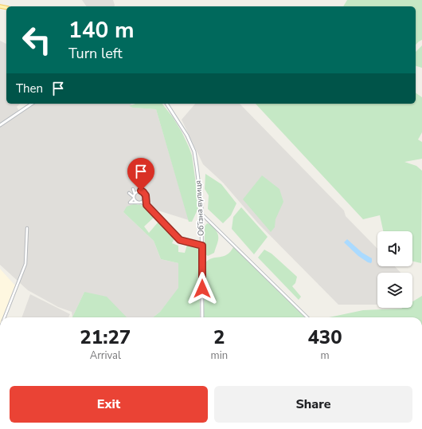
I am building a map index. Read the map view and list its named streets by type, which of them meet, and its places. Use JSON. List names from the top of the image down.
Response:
{
  "streets": {
    "main road": ["Об’їзна вулиця"]
  },
  "page": {
    "turn": ["140 m", "Turn left"],
    "then": "Then",
    "eta": [
      "21:27",
      "Arrival",
      "2",
      "min",
      "430",
      "m"
    ],
    "buttons": ["Exit", "Share"]
  }
}
